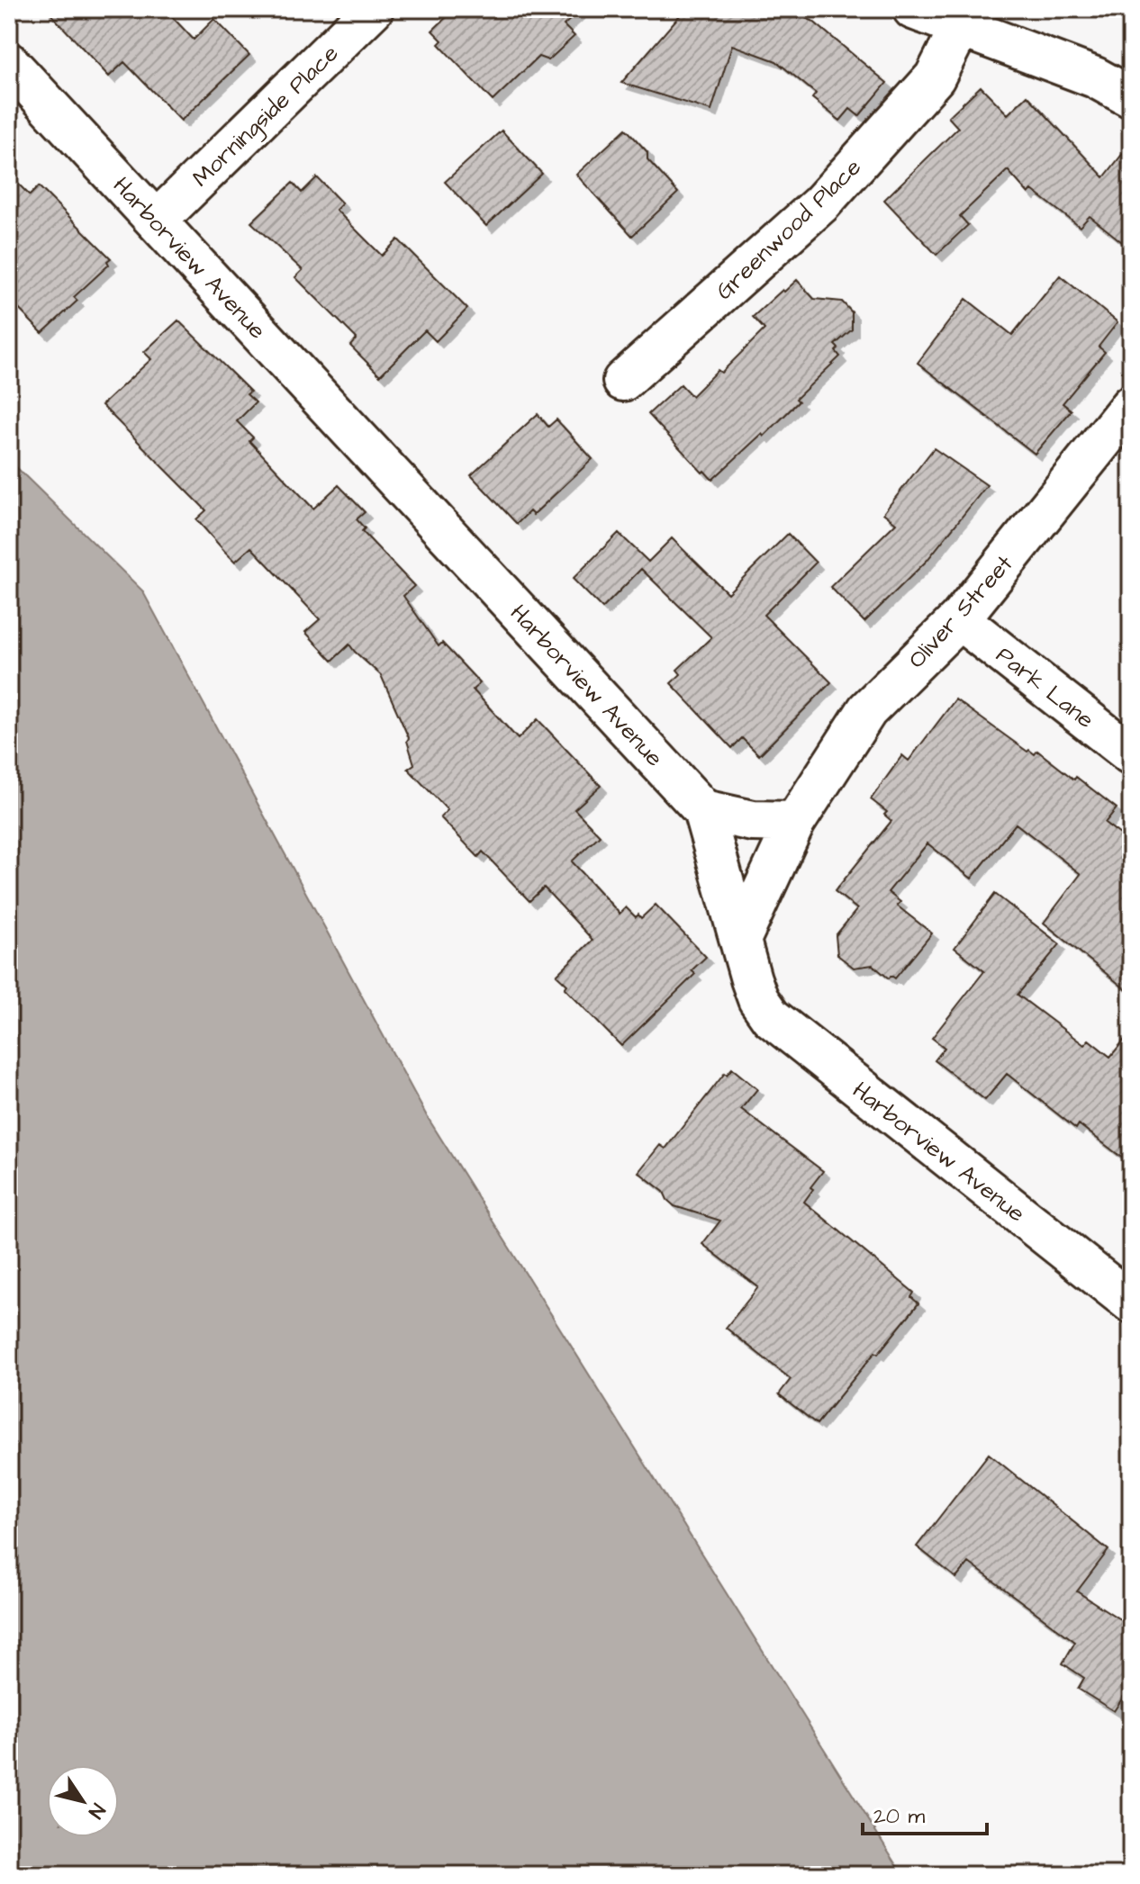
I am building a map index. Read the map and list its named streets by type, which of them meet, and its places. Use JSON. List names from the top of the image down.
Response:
{
  "streets": {
    "street": [
      "Morningside Place",
      "Greenwood Place",
      "Harborview Avenue",
      "Oliver Street",
      "Park Lane"
    ]
  },
  "crossings": [
    ["Morningside Place", "Harborview Avenue"],
    ["Harborview Avenue", "Oliver Street"],
    ["Oliver Street", "Park Lane"]
  ],
  "scale_bar": "20 m",
  "north": "bottom right"
}
